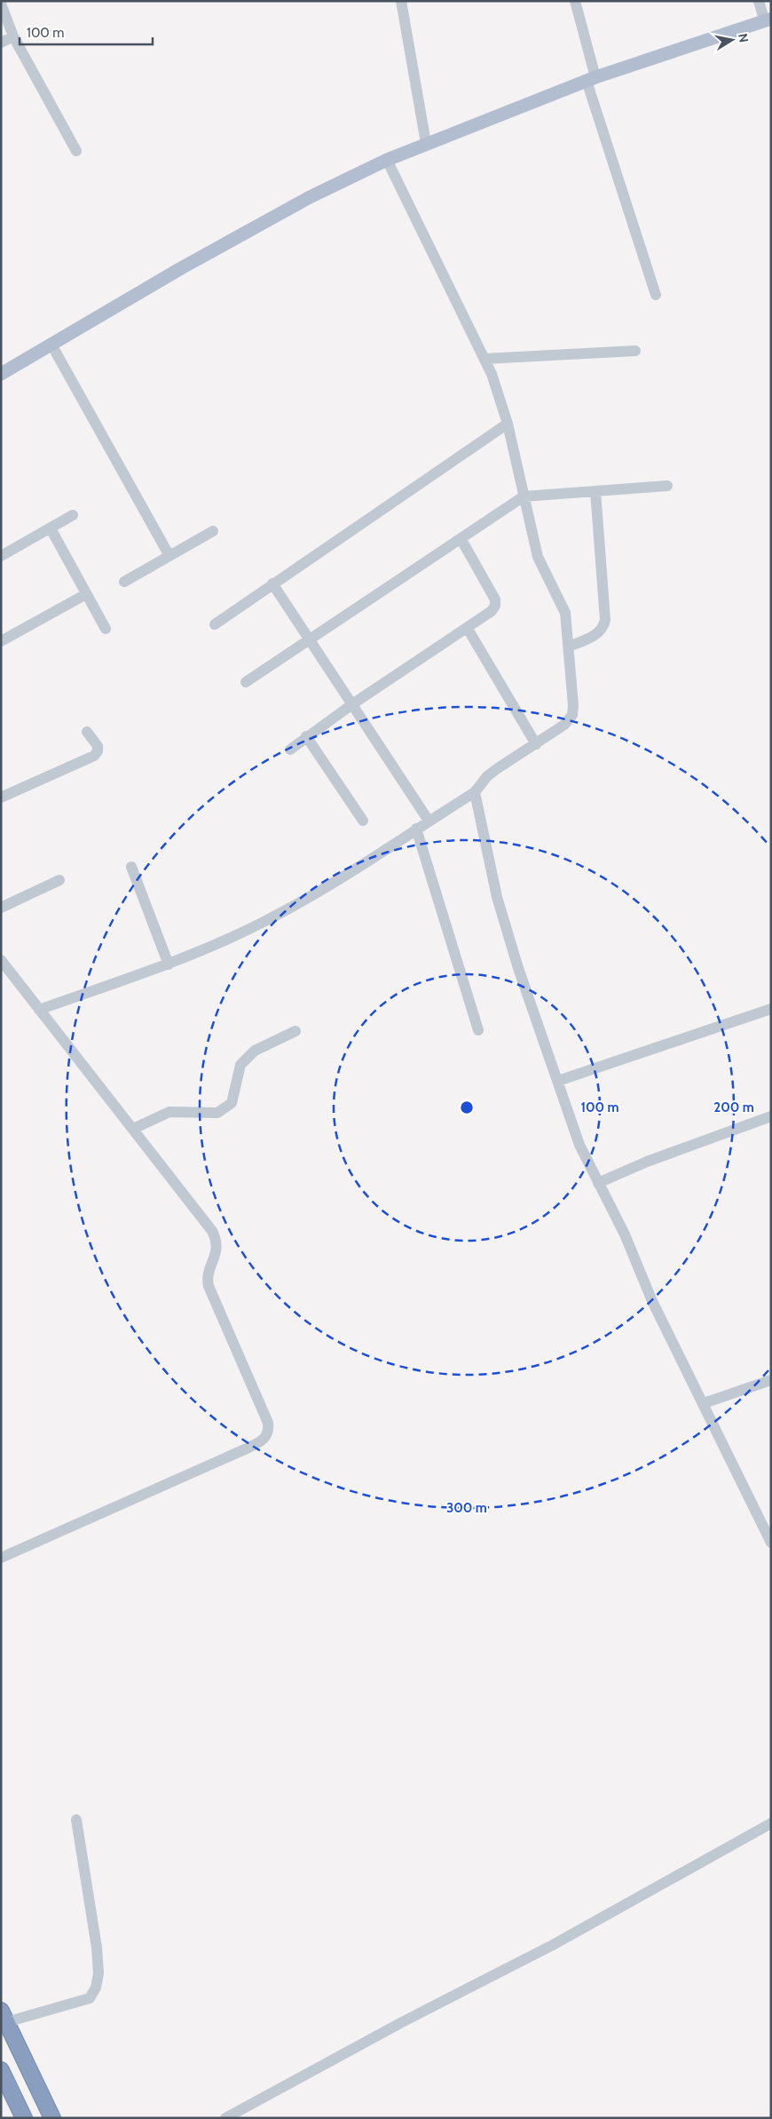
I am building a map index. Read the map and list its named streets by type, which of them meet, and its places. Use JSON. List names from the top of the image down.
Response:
{
  "scale_bar": "100 m",
  "north": "right",
  "rings": ["100 m", "200 m", "300 m"]
}
